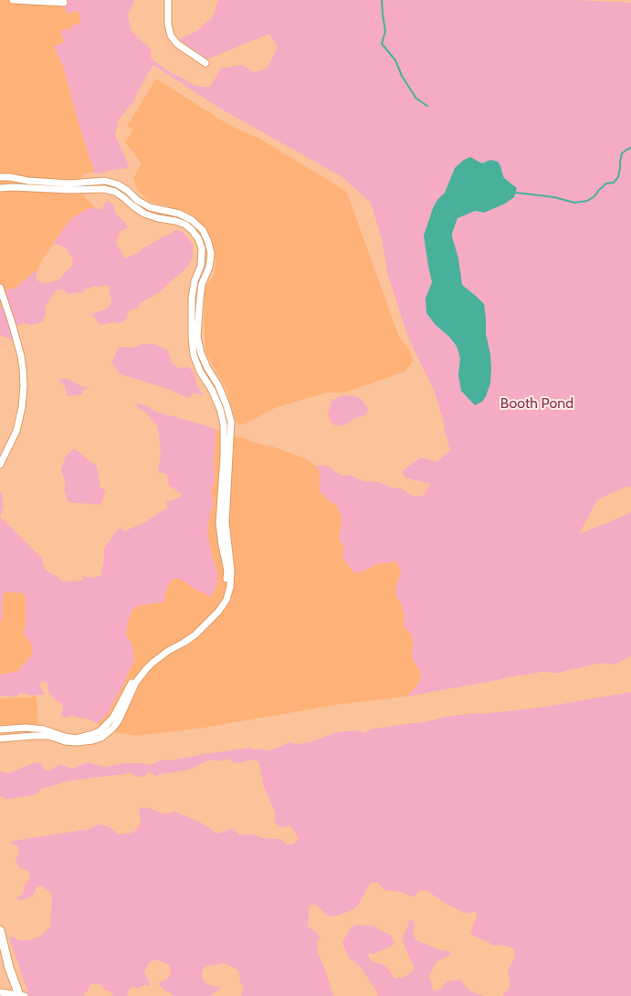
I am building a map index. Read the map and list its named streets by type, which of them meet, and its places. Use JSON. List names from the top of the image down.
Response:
{
  "parks": ["Booth Pond"]
}
